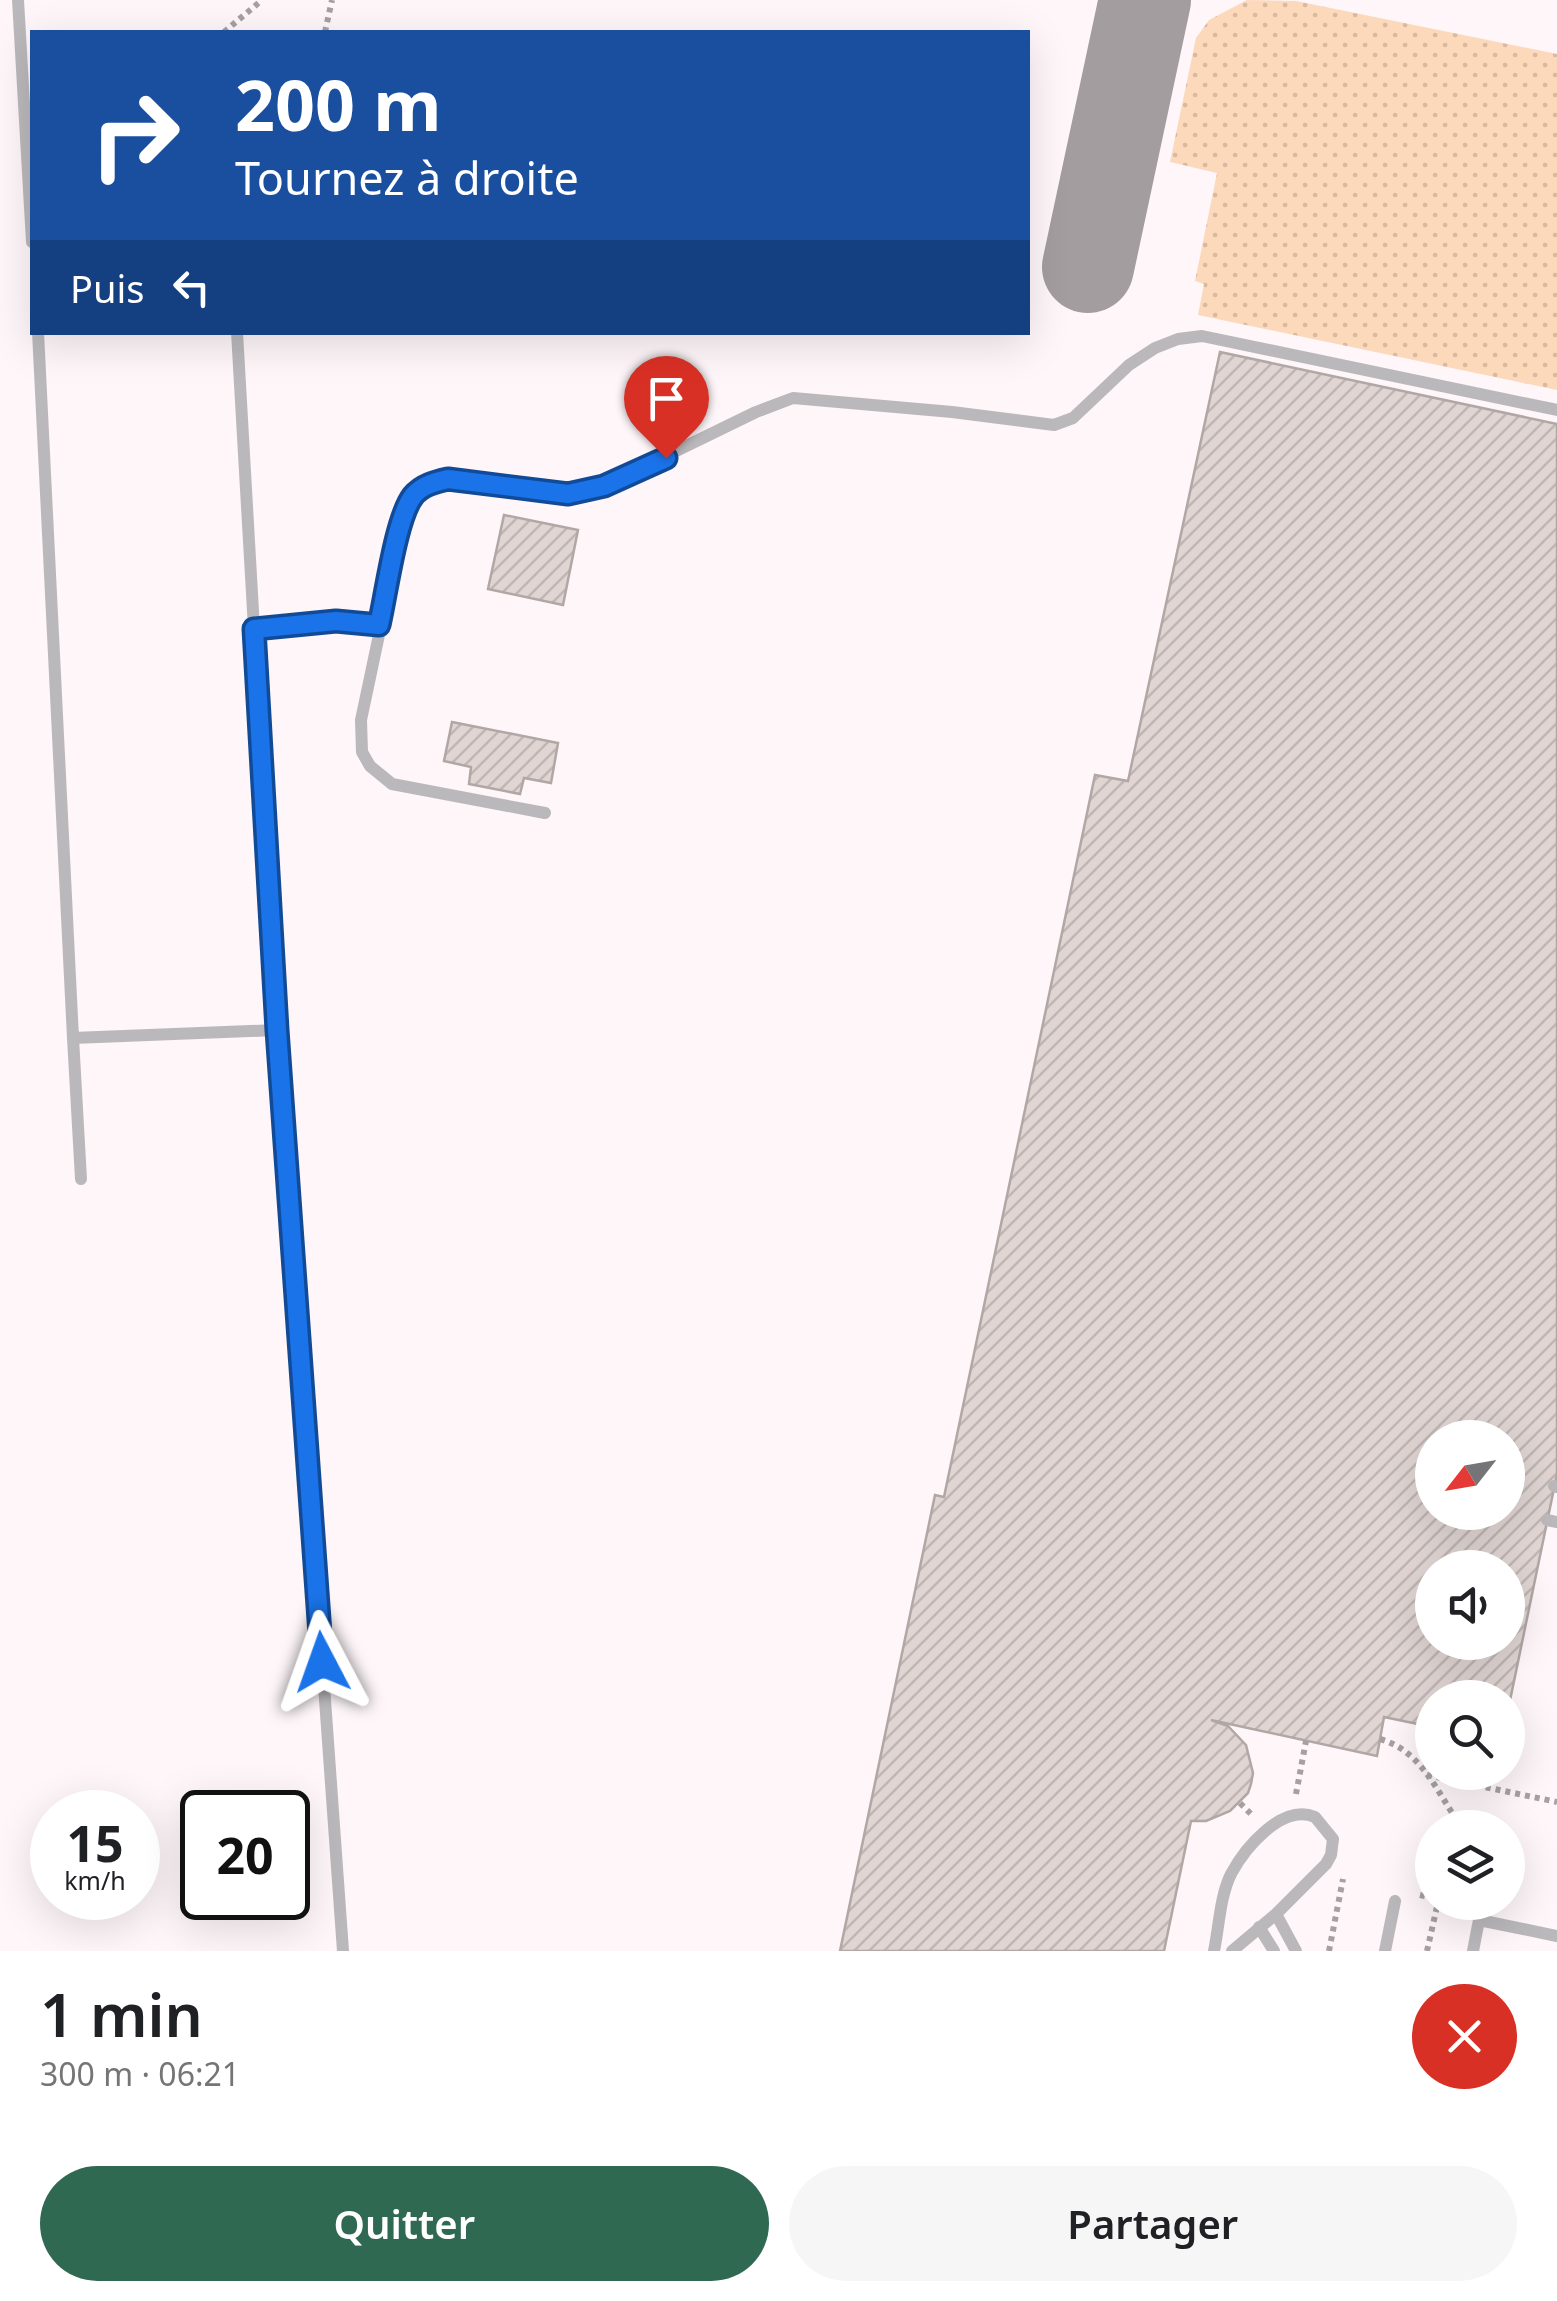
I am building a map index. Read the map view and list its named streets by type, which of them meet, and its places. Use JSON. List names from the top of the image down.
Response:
{
  "north": "bottom left",
  "page": {
    "turn": ["200 m", "Tournez à droite"],
    "then": "Puis",
    "speed": "15 km/h",
    "limit": "20",
    "heading": ["1 min", "300 m · 06:21"],
    "buttons": ["Quitter", "Partager"]
  }
}
